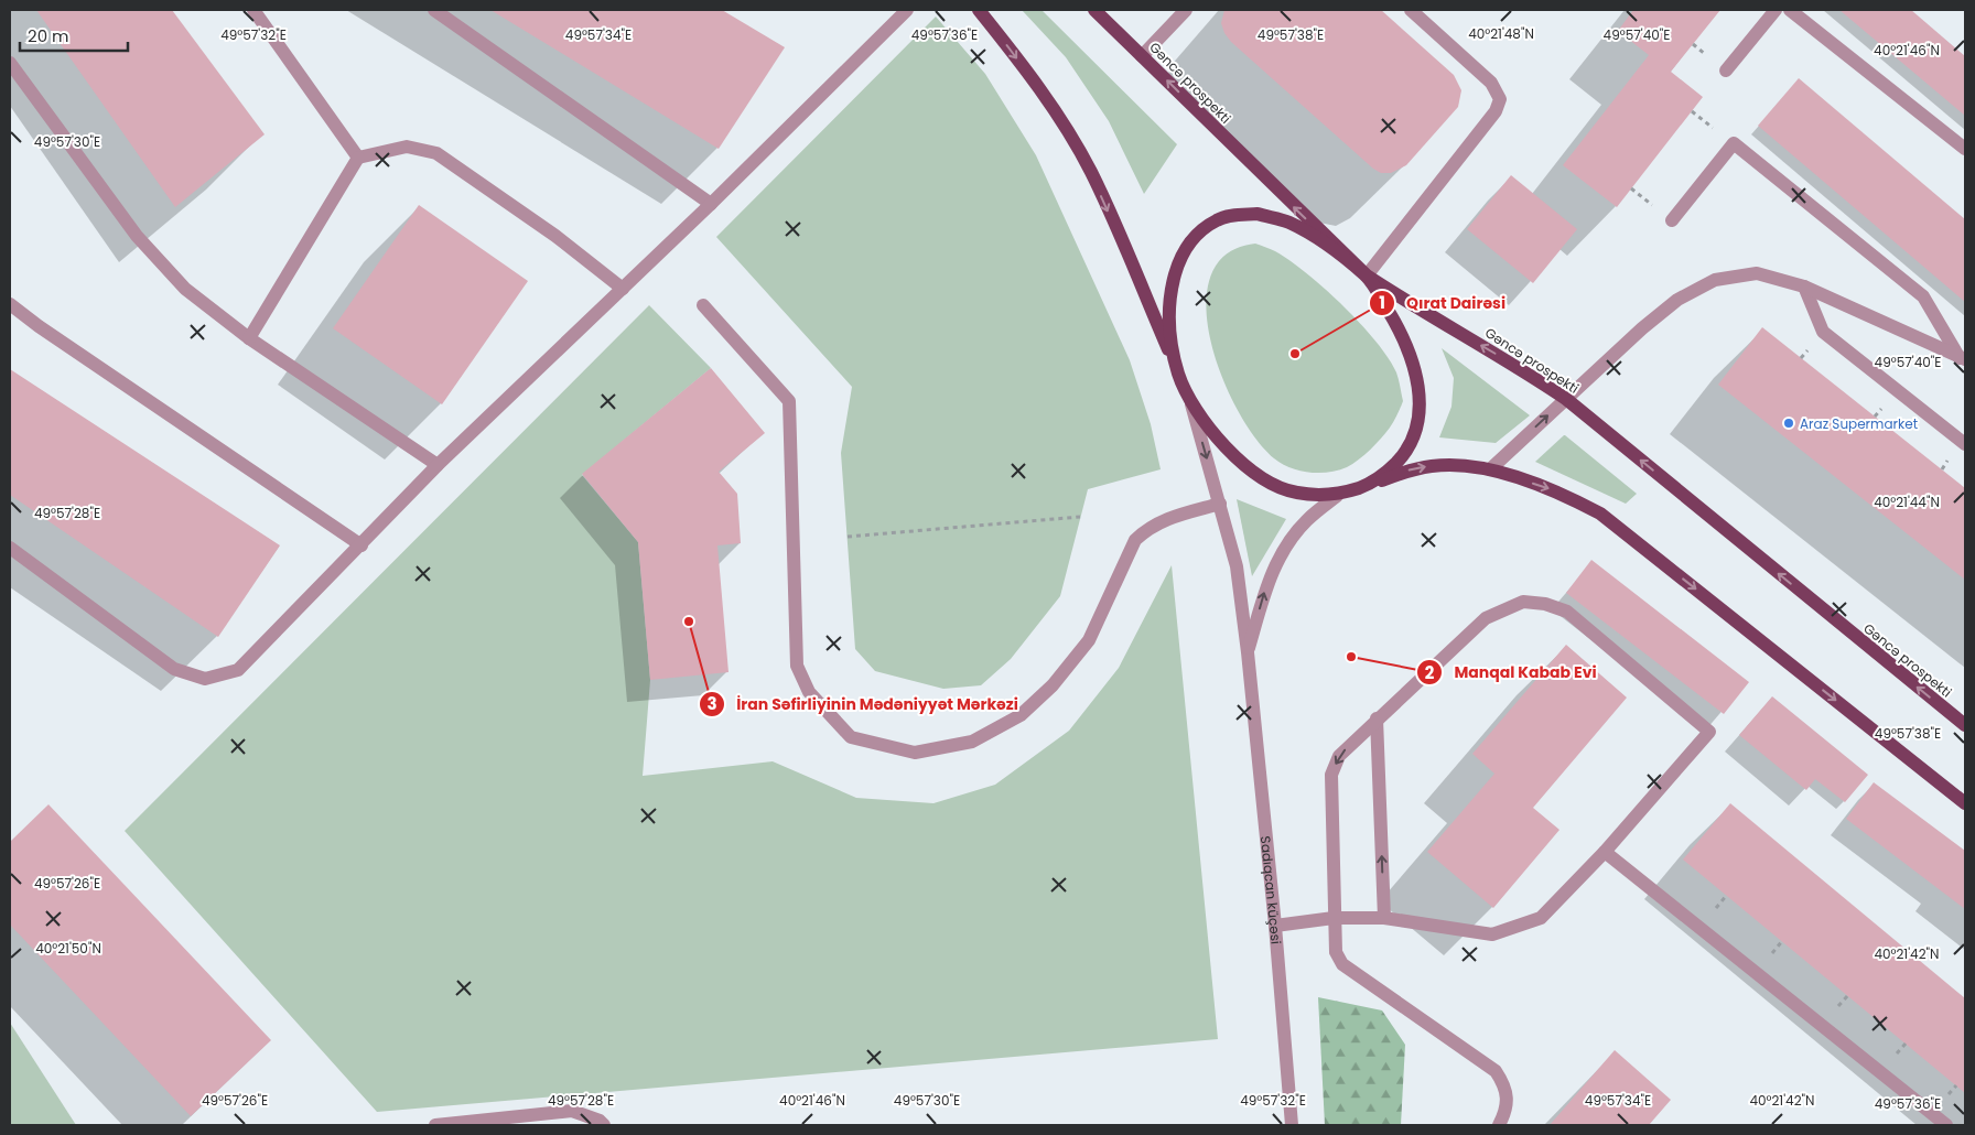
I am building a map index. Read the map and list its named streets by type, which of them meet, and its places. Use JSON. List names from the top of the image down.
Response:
{
  "streets": {
    "main road": ["Gəncə prospekti"],
    "street": ["Sadıqcan küçəsi"]
  },
  "places": [
    "Qırat Dairəsi",
    "Araz Supermarket",
    "İran Səfirliyinin Mədəniyyət Mərkəzi",
    "Manqal Kabab Evi"
  ],
  "scale_bar": "20 m",
  "coordinates": [
    "40°21'48\"N",
    "49°57'32\"E",
    "49°57'34\"E",
    "49°57'38\"E",
    "49°57'40\"E",
    "49°57'36\"E",
    "40°21'46\"N",
    "49°57'30\"E",
    "40°21'44\"N",
    "49°57'28\"E",
    "49°57'26\"E",
    "40°21'50\"N",
    "40°21'42\"N"
  ]
}
